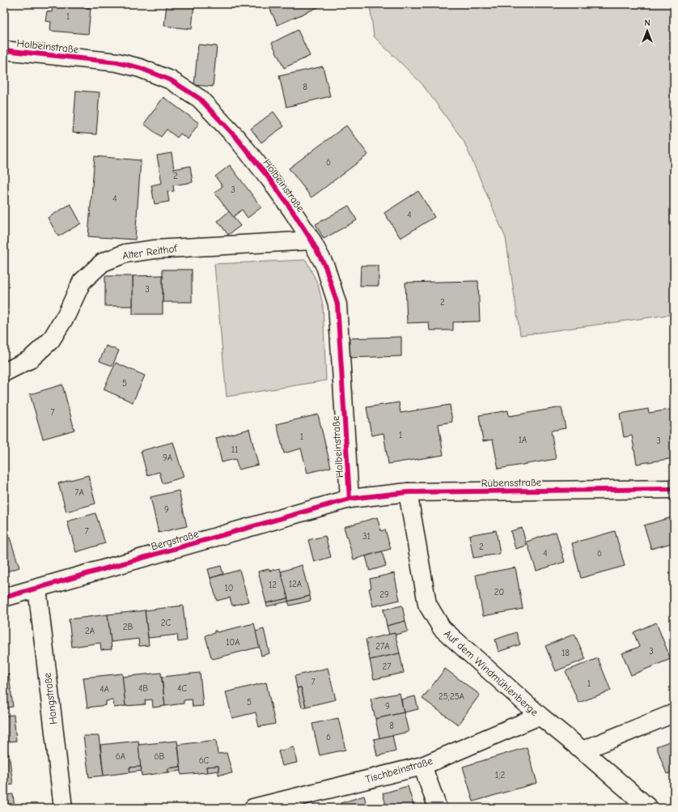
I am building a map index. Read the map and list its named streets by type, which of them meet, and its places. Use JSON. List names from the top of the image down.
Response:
{
  "streets": {
    "street": [
      "Holbeinstraße",
      "Alter Reithof",
      "Rubensstraße",
      "Bergstraße",
      "Auf dem Windmühlenberge",
      "Hangstraße",
      "Tischbeinstraße"
    ]
  },
  "crossings": [
    ["Holbeinstraße", "Alter Reithof"],
    ["Holbeinstraße", "Rubensstraße"],
    ["Holbeinstraße", "Bergstraße"],
    ["Rubensstraße", "Bergstraße"],
    ["Rubensstraße", "Auf dem Windmühlenberge"],
    ["Bergstraße", "Hangstraße"],
    ["Auf dem Windmühlenberge", "Tischbeinstraße"]
  ],
  "house_numbers": [
    "1",
    "8",
    "6",
    "2",
    "3",
    "4",
    "4",
    "3",
    "2",
    "5",
    "7",
    "1",
    "1",
    "1A",
    "3",
    "11",
    "9A",
    "7A",
    "9",
    "7",
    "31",
    "2",
    "4",
    "6",
    "12A",
    "12",
    "10",
    "20",
    "29",
    "2C",
    "2B",
    "2A",
    "10A",
    "27A",
    "3",
    "18",
    "27",
    "7",
    "1",
    "4B",
    "4C",
    "4A",
    "25;25A",
    "5",
    "9",
    "8",
    "6",
    "6A",
    "6B",
    "6C",
    "1;2"
  ],
  "north": "top"
}
